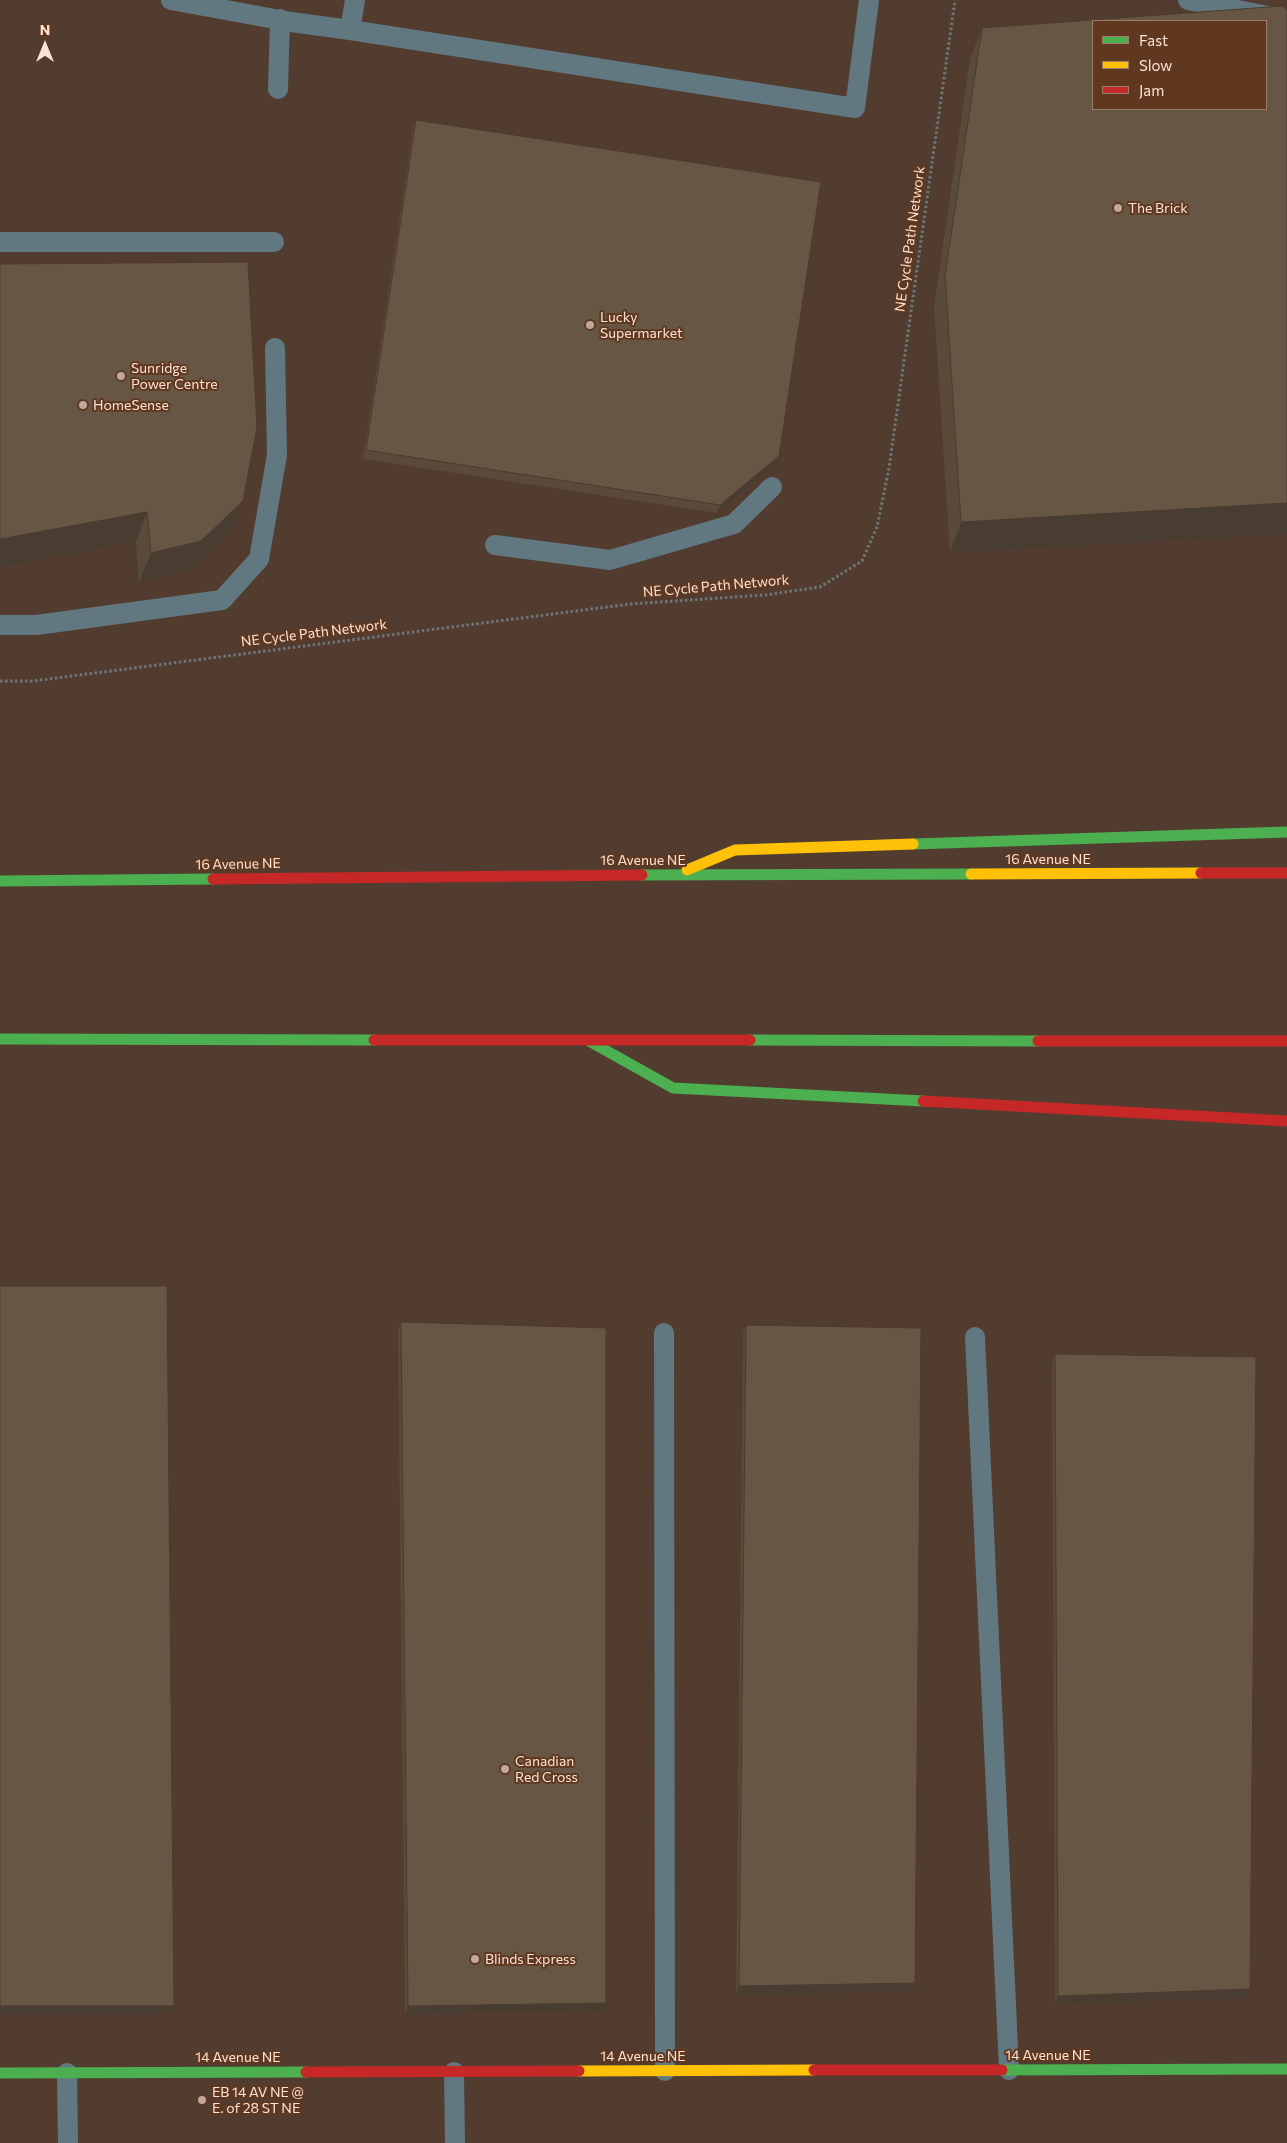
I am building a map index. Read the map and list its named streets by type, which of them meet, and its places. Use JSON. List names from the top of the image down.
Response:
{
  "streets": {
    "main road": ["16 Avenue NE", "14 Avenue NE"],
    "path": ["NE Cycle Path Network"]
  },
  "places": [
    "The Brick",
    "Lucky Supermarket",
    "Sunridge Power Centre",
    "HomeSense",
    "Canadian Red Cross",
    "Blinds Express",
    "EB 14 AV NE @ E. of 28 ST NE"
  ],
  "legend": ["Fast", "Slow", "Jam"],
  "north": "top"
}
